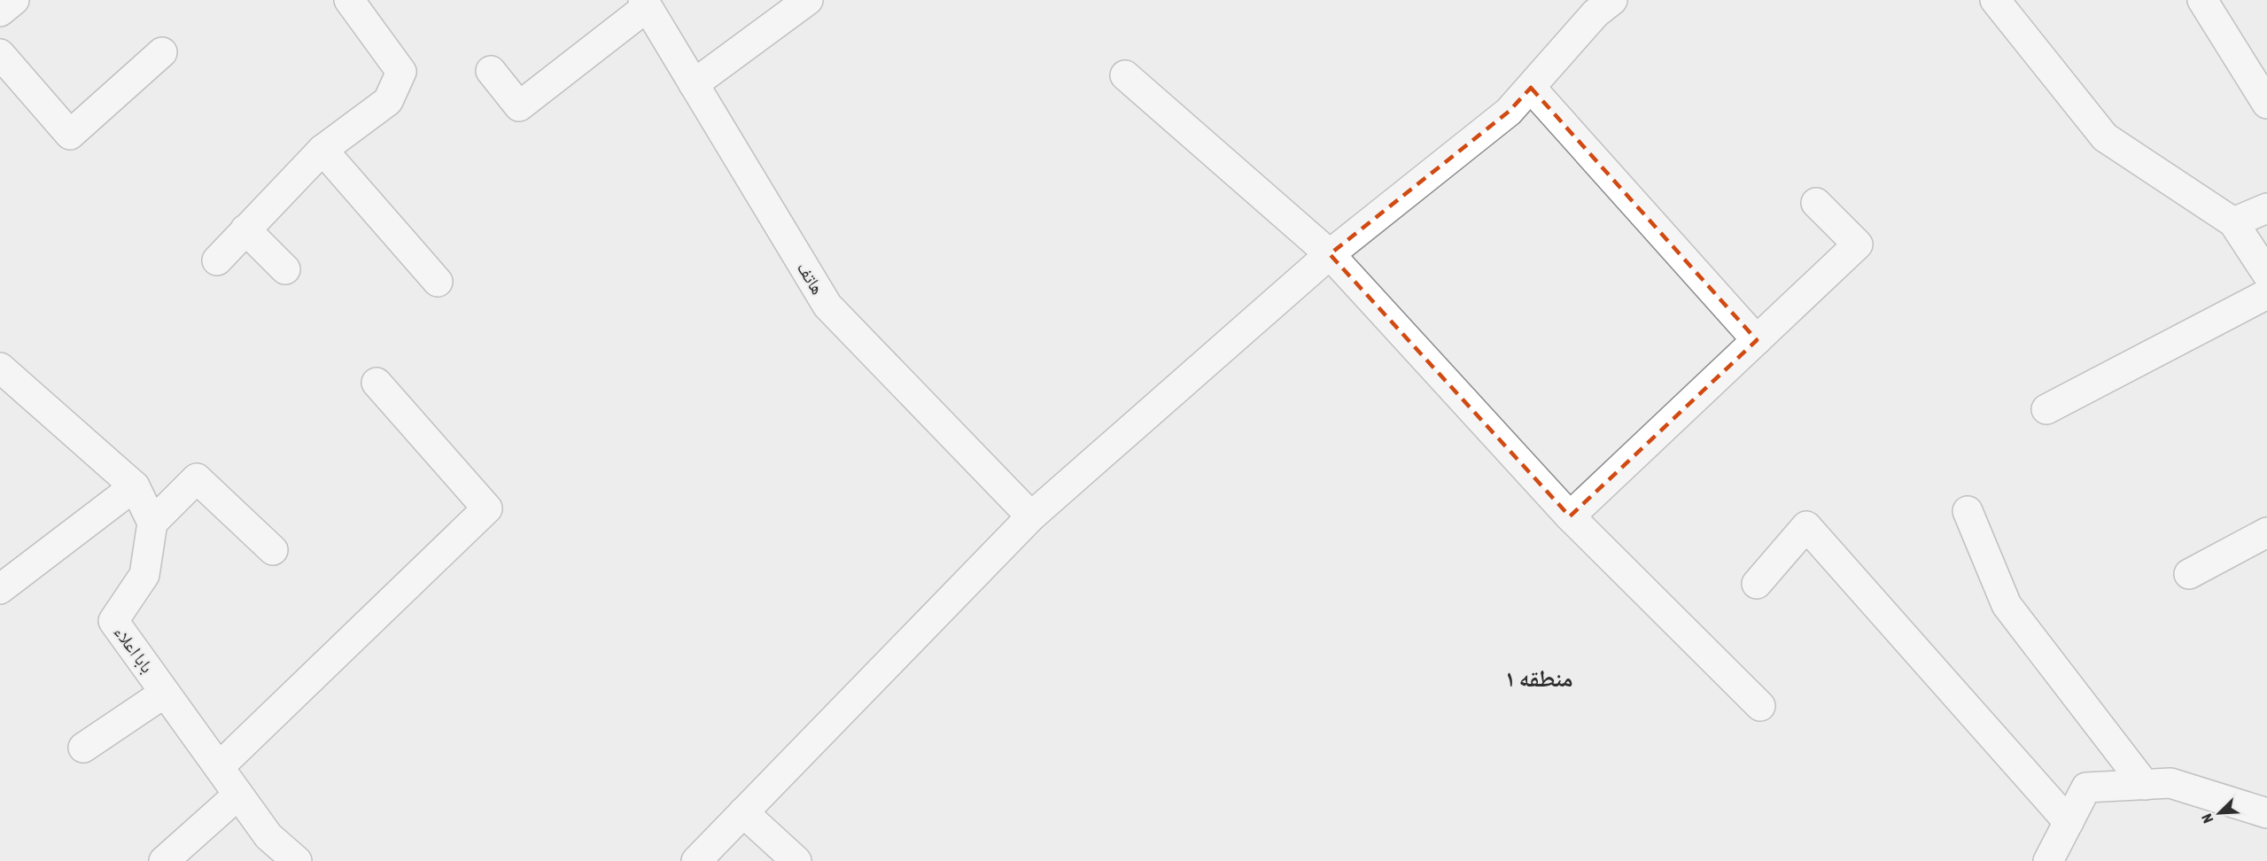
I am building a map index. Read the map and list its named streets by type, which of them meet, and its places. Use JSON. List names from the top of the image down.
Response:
{
  "streets": {
    "street": ["هاتف", "بابا اعلاء"]
  },
  "districts": ["منطقه ۱"],
  "north": "bottom left"
}
